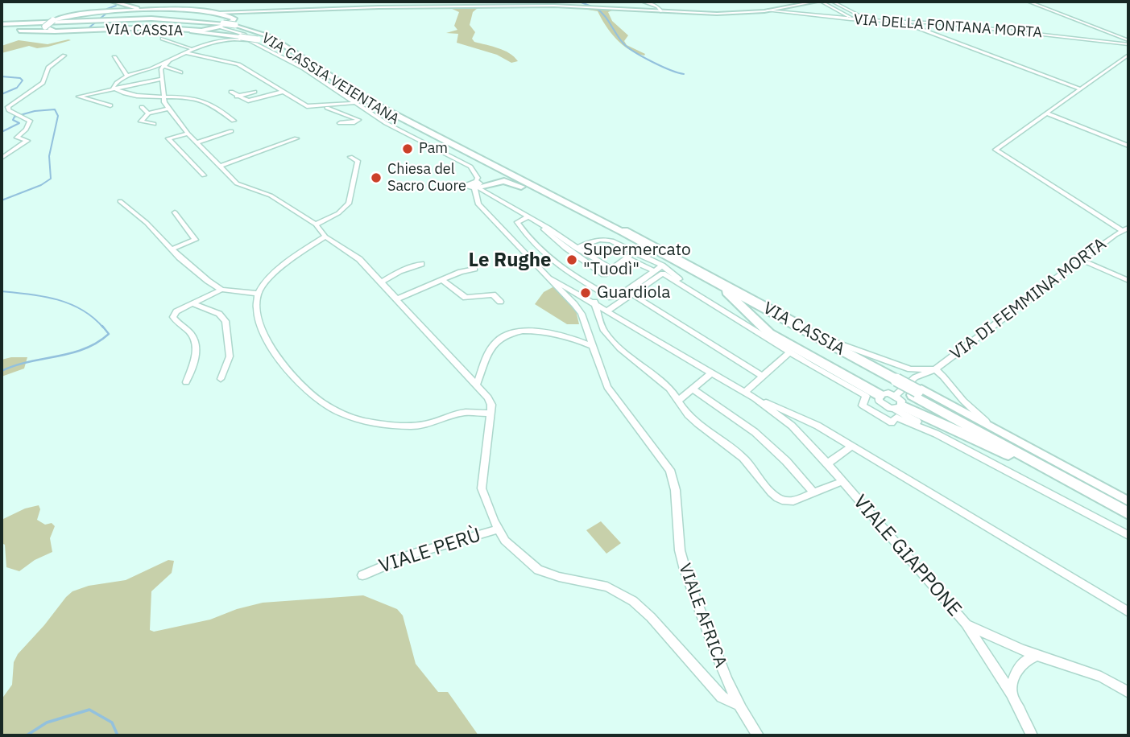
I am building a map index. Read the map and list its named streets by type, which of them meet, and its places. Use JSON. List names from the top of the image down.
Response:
{
  "streets": {
    "main road": ["VIA CASSIA", "VIA CASSIA VEIENTANA"],
    "street": [
      "VIA DELLA FONTANA MORTA",
      "VIA DI FEMMINA MORTA",
      "VIALE PERÙ",
      "VIALE GIAPPONE",
      "VIALE AFRICA"
    ]
  },
  "crossings": [
    ["VIA CASSIA", "VIA CASSIA VEIENTANA"],
    ["VIA CASSIA", "VIA DI FEMMINA MORTA"],
    ["VIA CASSIA", "VIALE AFRICA"],
    ["VIA CASSIA VEIENTANA", "VIALE AFRICA"],
    ["VIALE GIAPPONE", "VIALE AFRICA"]
  ],
  "districts": ["Le Rughe"],
  "places": [
    "Pam",
    "Chiesa del Sacro Cuore",
    "Supermercato \"Tuodì\"",
    "Guardiola"
  ]
}
